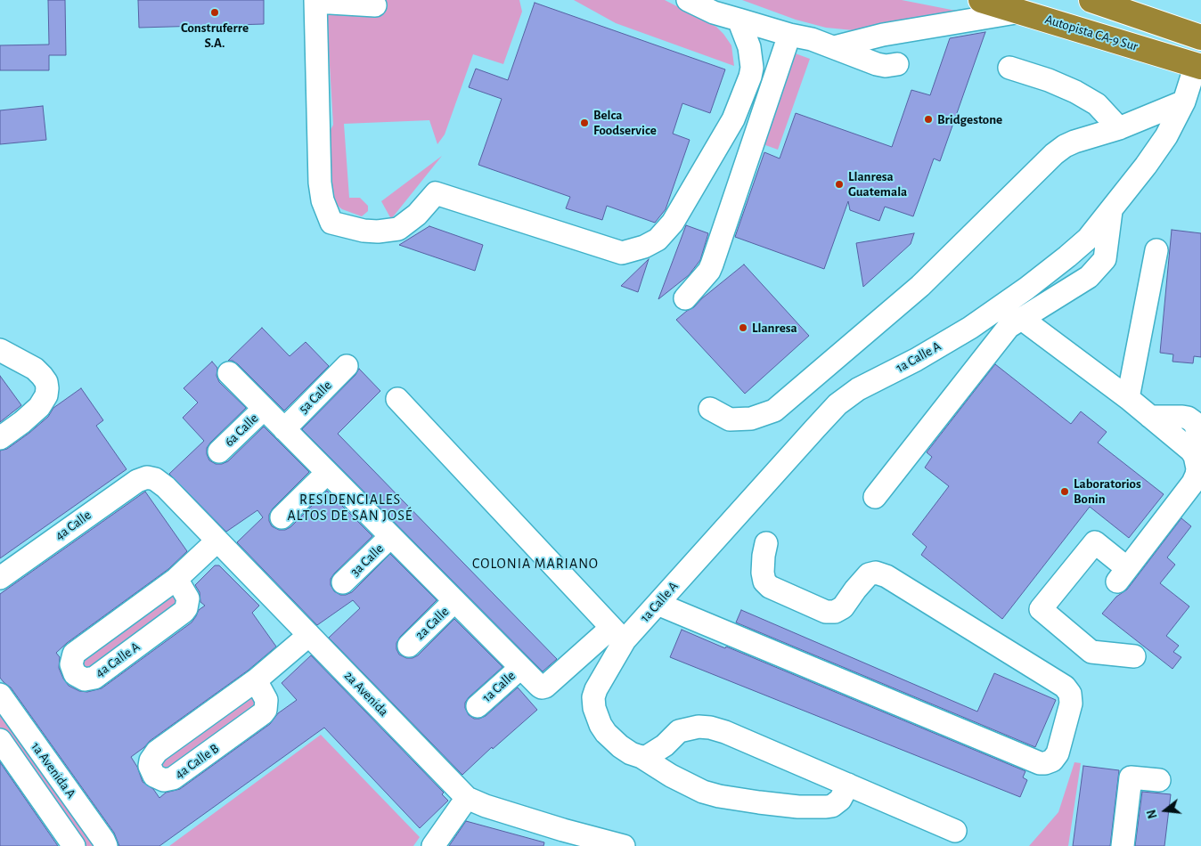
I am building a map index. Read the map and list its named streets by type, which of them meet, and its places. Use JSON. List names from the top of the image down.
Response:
{
  "streets": {
    "highway": ["Autopista CA-9 Sur"],
    "street": [
      "1a Calle A",
      "5a Calle",
      "6a Calle",
      "4a Calle",
      "3a Calle",
      "2a Calle",
      "4a Calle A",
      "1a Calle",
      "2a Avenida",
      "4a Calle B",
      "1a Avenida A"
    ]
  },
  "crossings": [
    ["Autopista CA-9 Sur", "1a Calle A"],
    ["4a Calle", "2a Avenida"],
    ["4a Calle A", "2a Avenida"],
    ["2a Avenida", "4a Calle B"]
  ],
  "districts": ["RESIDENCIALES ALTOS DE SAN JOSÉ", "COLONIA MARIANO"],
  "places": [
    "Construferre S.A.",
    "Bridgestone",
    "Belca Foodservice",
    "Llanresa Guatemala",
    "Llanresa",
    "Laboratorios Bonin"
  ],
  "north": "left"
}
